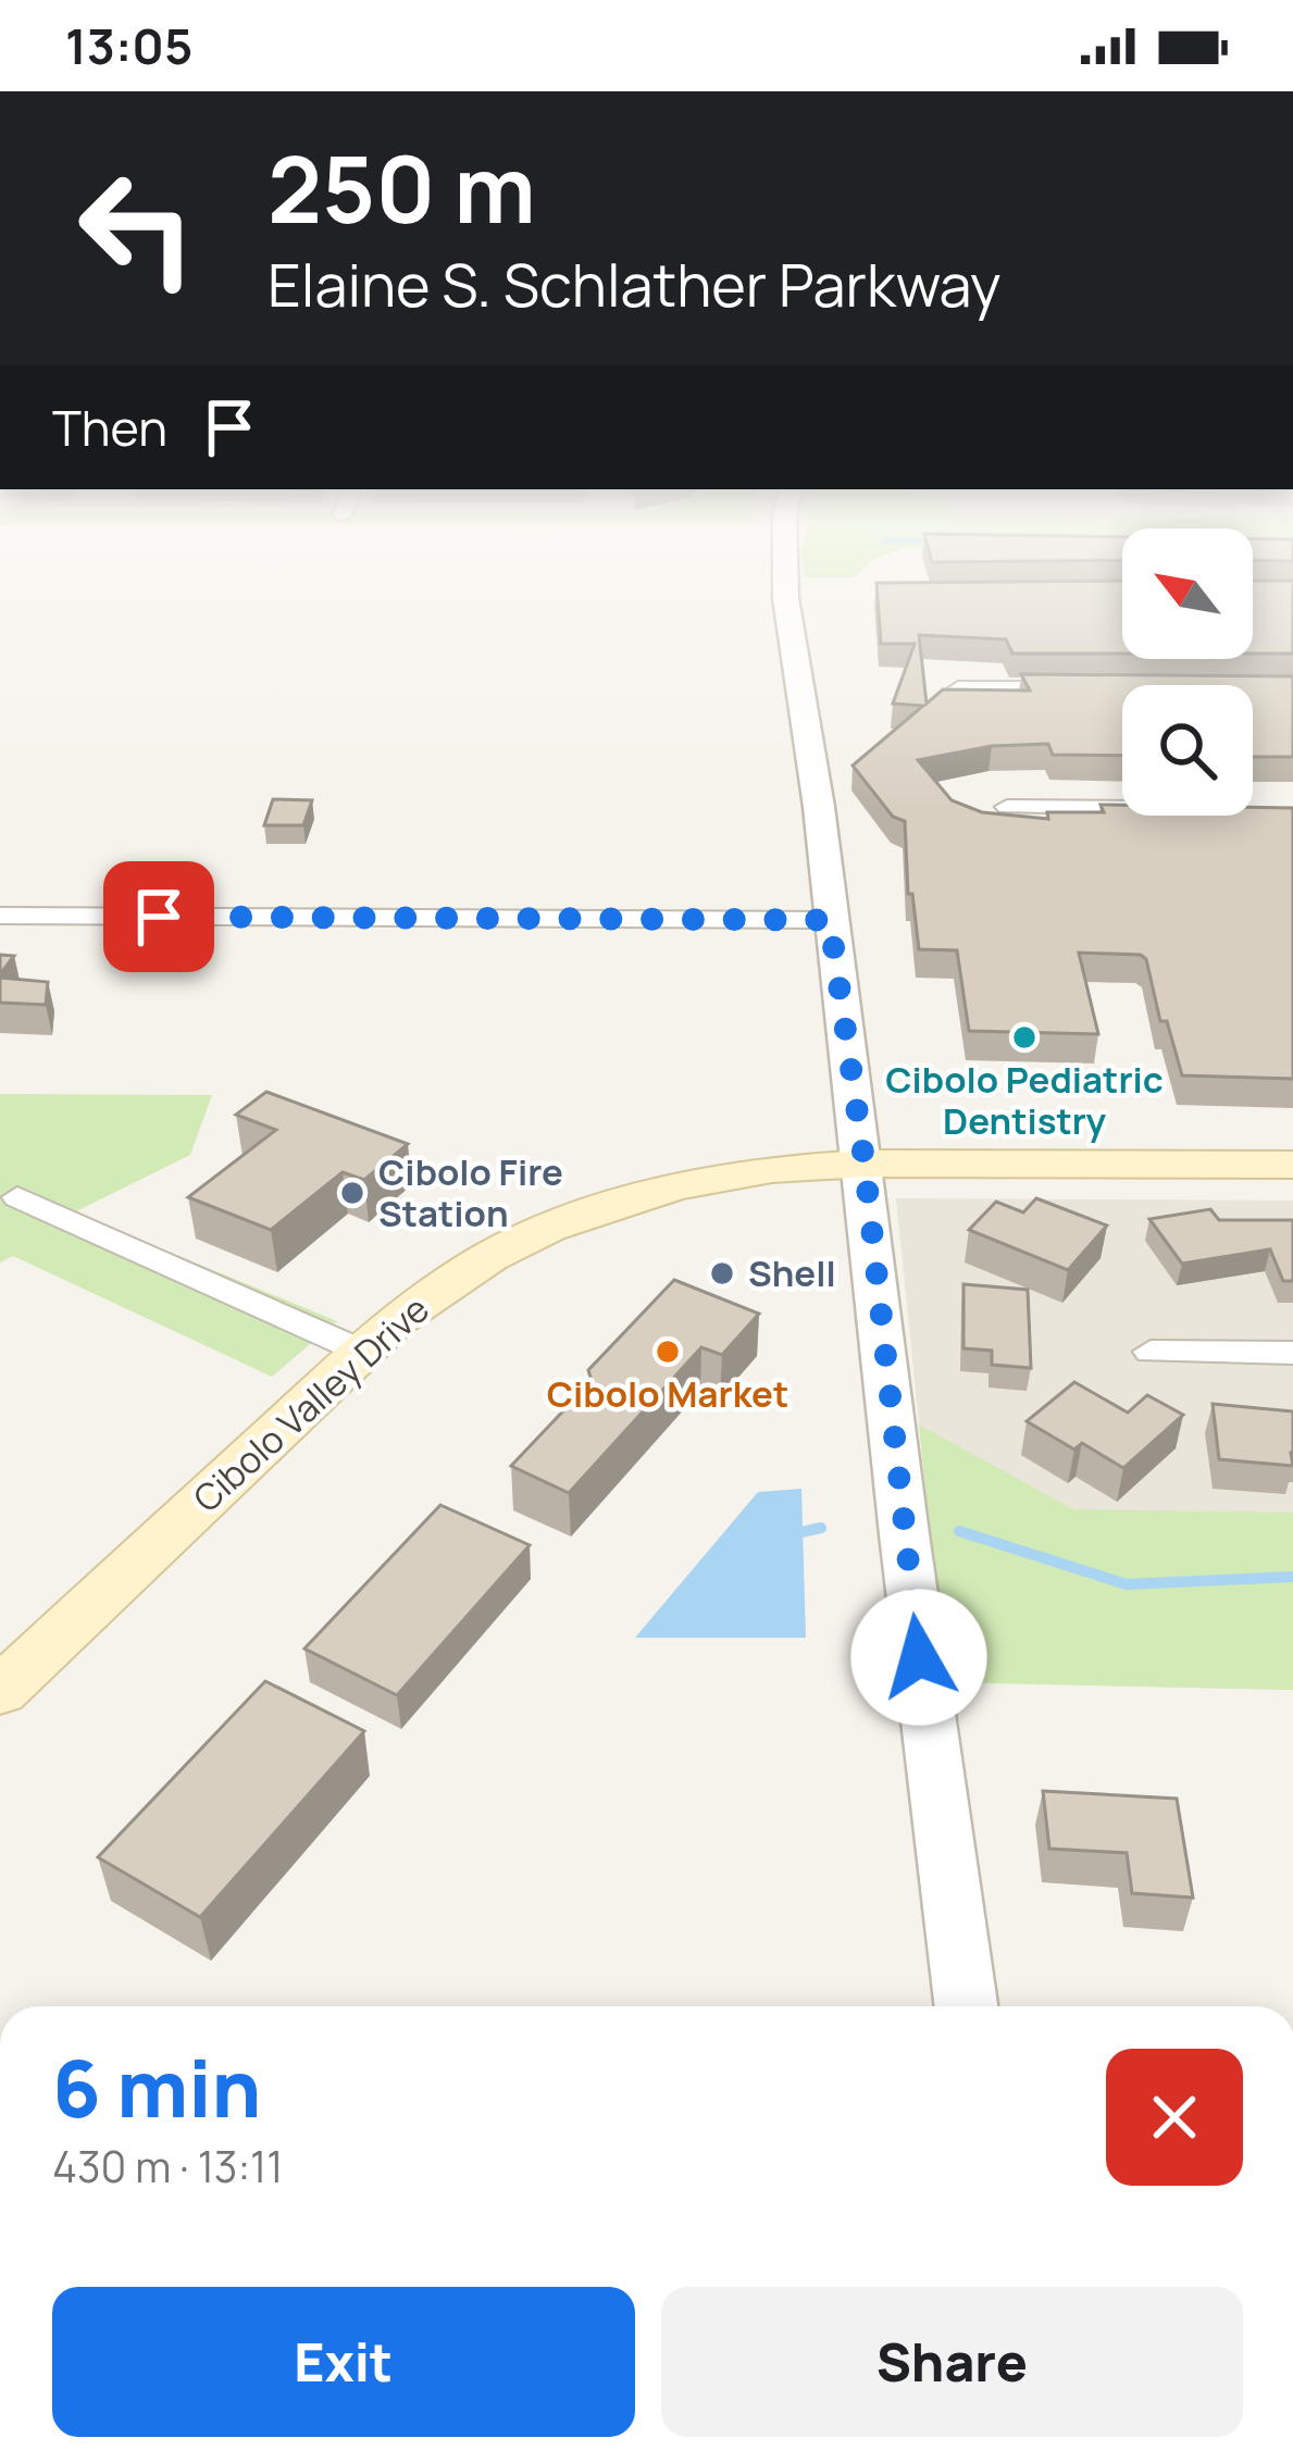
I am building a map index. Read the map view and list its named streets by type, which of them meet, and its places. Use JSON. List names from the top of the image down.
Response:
{
  "streets": {
    "main road": ["Cibolo Valley Drive"]
  },
  "places": [
    "Cibolo Pediatric Dentistry",
    "Cibolo Fire Station",
    "Shell",
    "Cibolo Market"
  ],
  "north": "top left",
  "page": {
    "status": "13:05",
    "turn": ["250 m", "Elaine S. Schlather Parkway"],
    "then": "Then",
    "heading": ["6 min", "430 m · 13:11"],
    "buttons": ["Exit", "Share"]
  }
}
